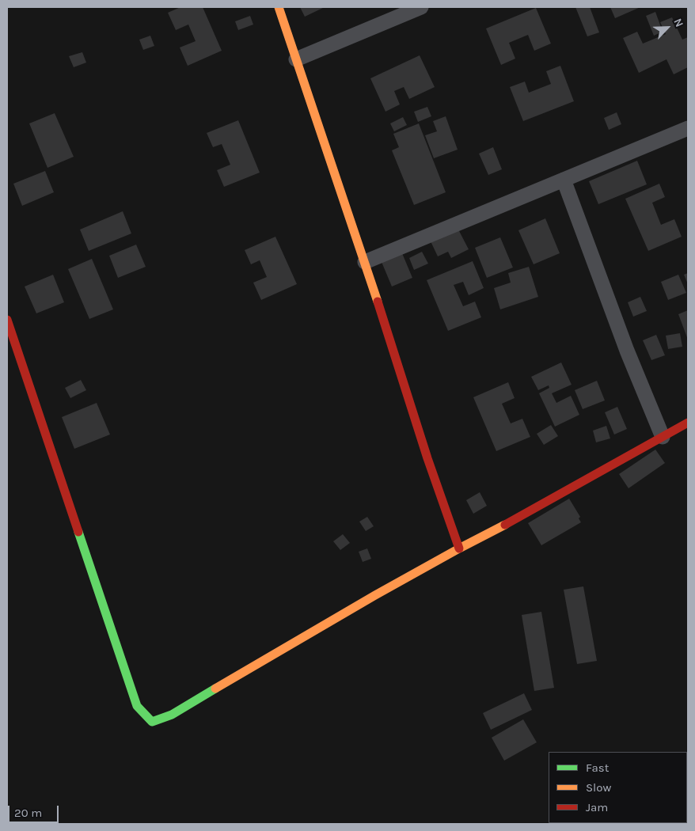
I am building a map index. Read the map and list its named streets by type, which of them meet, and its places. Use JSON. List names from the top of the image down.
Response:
{
  "legend": ["Fast", "Slow", "Jam"],
  "scale_bar": "20 m",
  "north": "top right"
}
